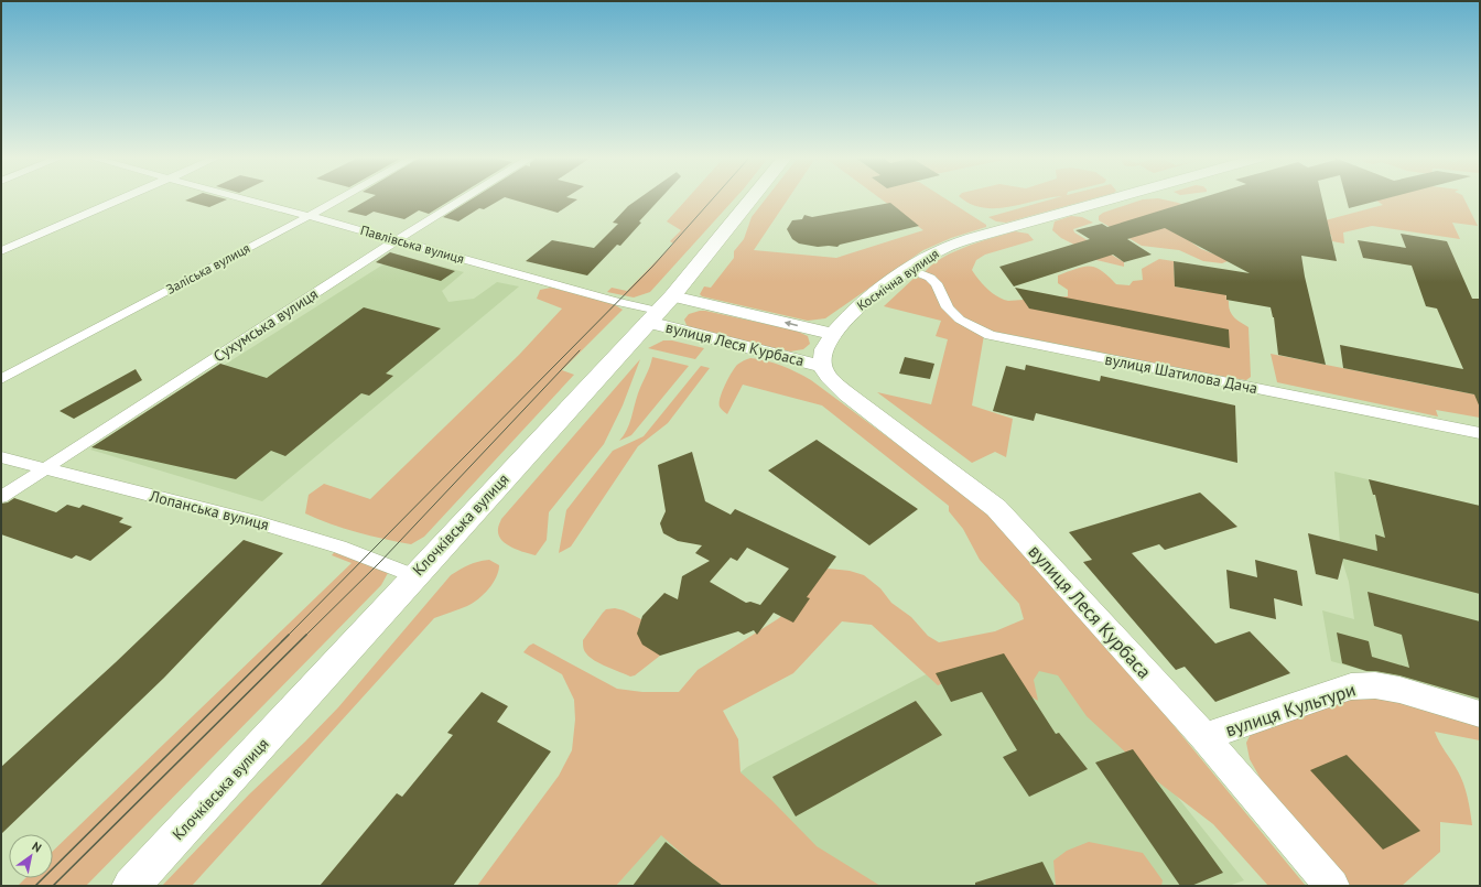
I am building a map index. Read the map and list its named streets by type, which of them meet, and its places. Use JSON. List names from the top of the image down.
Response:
{
  "streets": {
    "main road": ["Клочківська вулиця"],
    "street": [
      "Павлівська вулиця",
      "Заліська вулиця",
      "Космічна вулиця",
      "Сухумська вулиця",
      "вулиця Леся Курбаса",
      "вулиця Шатилова Дача",
      "Лопанська вулиця",
      "вулиця Культури"
    ]
  },
  "crossings": [
    ["Павлівська вулиця", "Заліська вулиця"],
    ["Павлівська вулиця", "Сухумська вулиця"],
    ["Павлівська вулиця", "вулиця Леся Курбаса"],
    ["Павлівська вулиця", "Клочківська вулиця"],
    ["Космічна вулиця", "вулиця Леся Курбаса"],
    ["Космічна вулиця", "вулиця Шатилова Дача"],
    ["Сухумська вулиця", "Лопанська вулиця"],
    ["вулиця Леся Курбаса", "Клочківська вулиця"],
    ["вулиця Леся Курбаса", "вулиця Культури"],
    ["Лопанська вулиця", "Клочківська вулиця"]
  ],
  "north": "top right"
}
